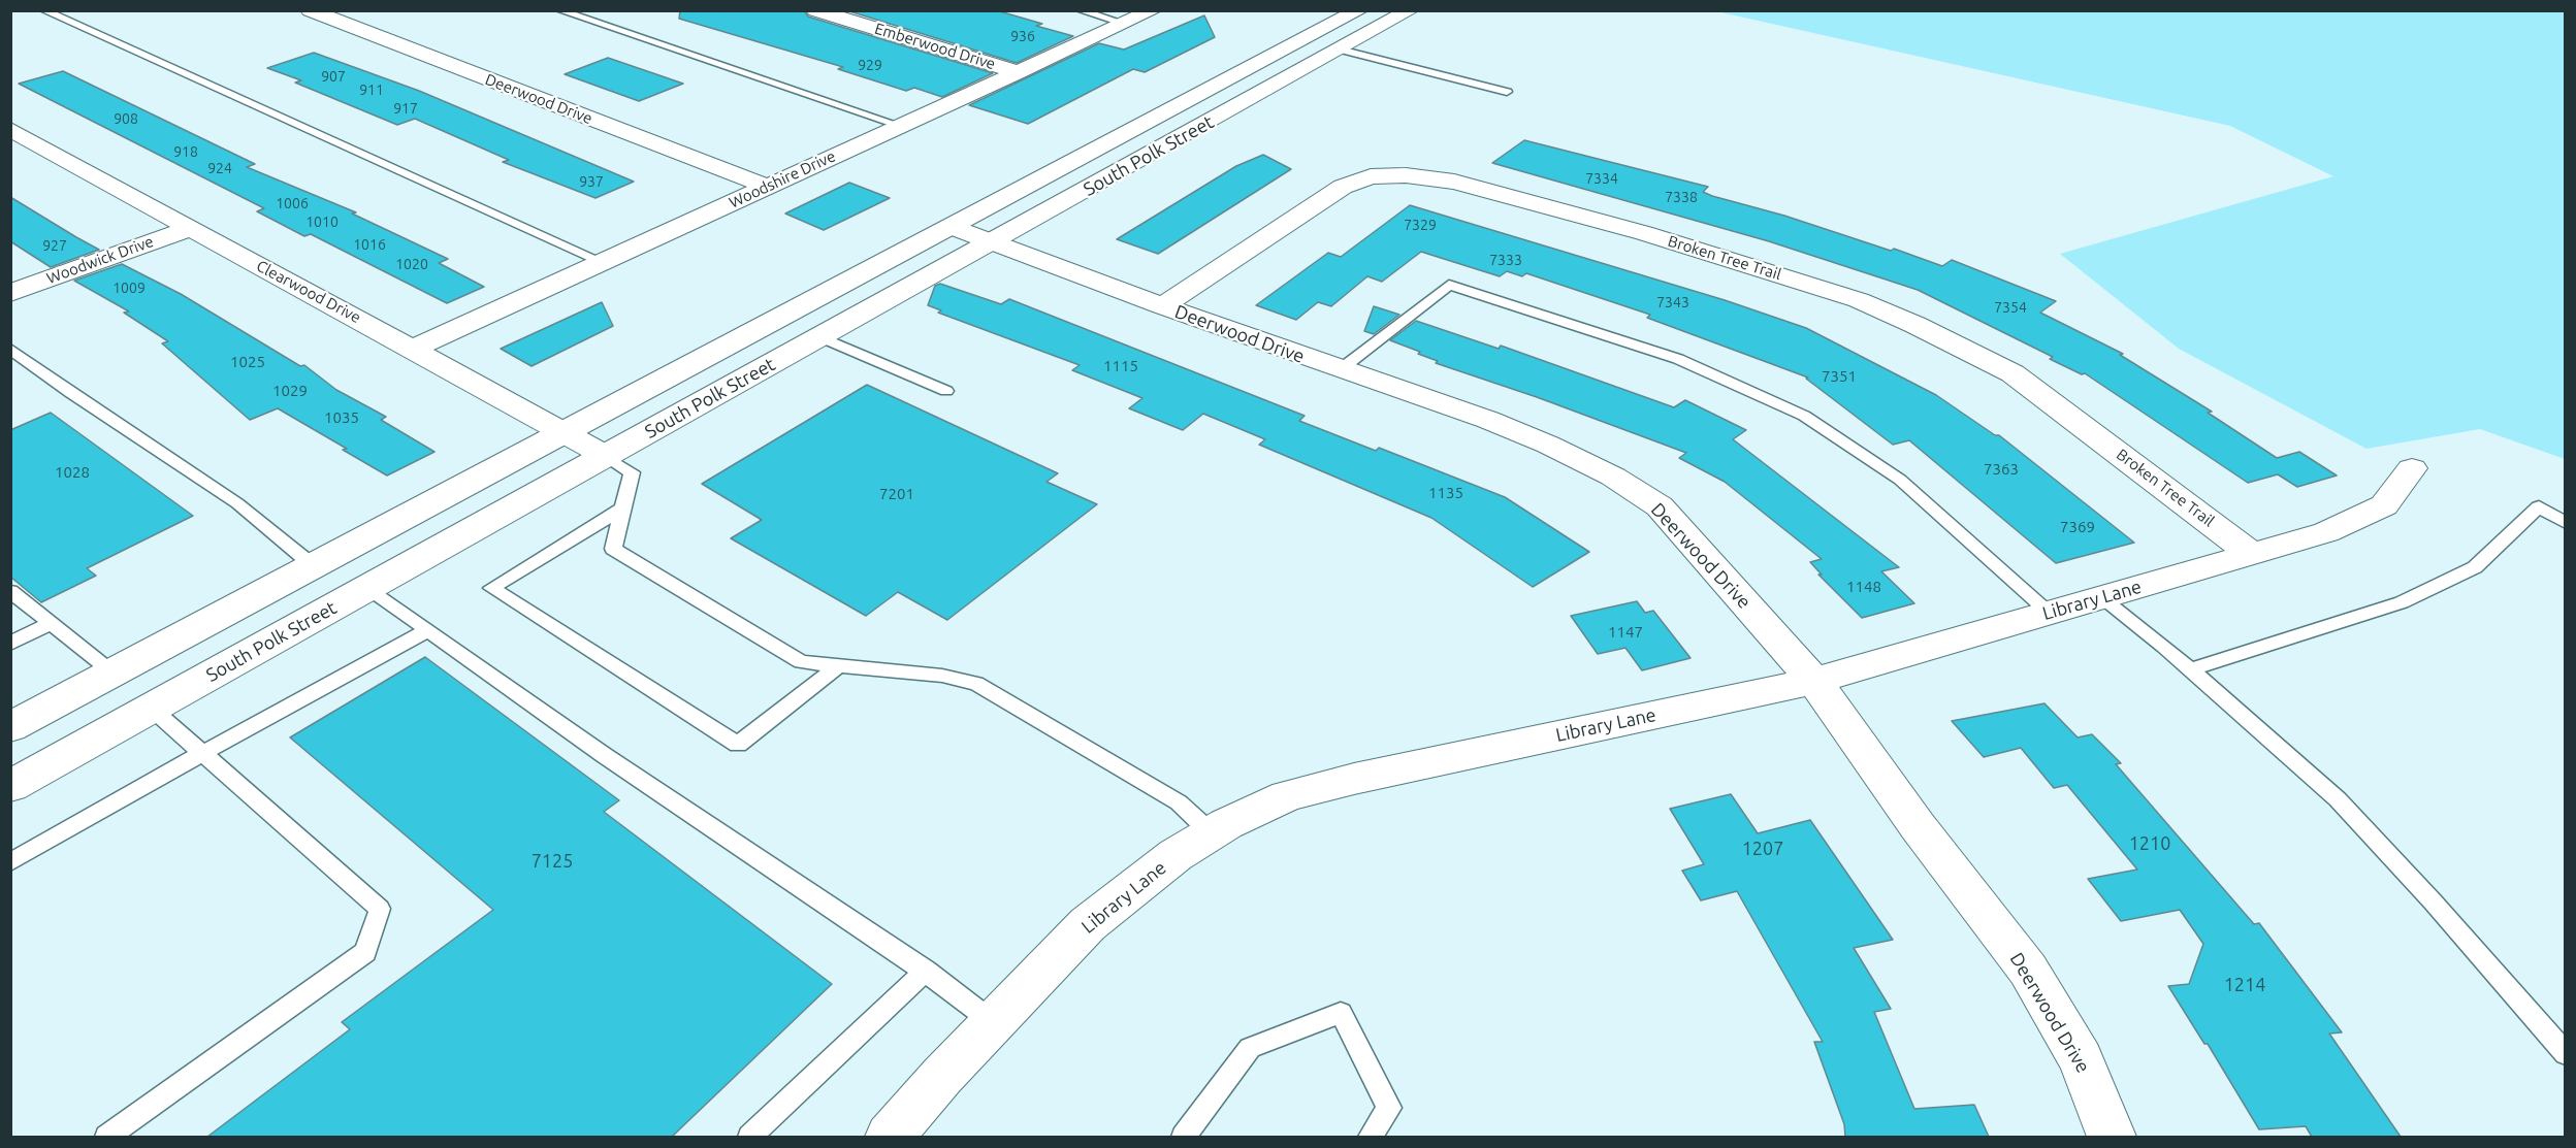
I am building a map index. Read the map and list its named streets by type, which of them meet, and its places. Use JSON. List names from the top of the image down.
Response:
{
  "streets": {
    "street": [
      "Emberwood Drive",
      "Deerwood Drive",
      "South Polk Street",
      "Woodshire Drive",
      "Broken Tree Trail",
      "Woodwick Drive",
      "Clearwood Drive",
      "Library Lane"
    ]
  },
  "crossings": [
    ["Emberwood Drive", "Woodshire Drive"],
    ["Deerwood Drive", "South Polk Street"],
    ["Deerwood Drive", "Woodshire Drive"],
    ["Deerwood Drive", "Broken Tree Trail"],
    ["Deerwood Drive", "Library Lane"],
    ["South Polk Street", "Clearwood Drive"],
    ["Woodshire Drive", "Clearwood Drive"],
    ["Broken Tree Trail", "Library Lane"],
    ["Woodwick Drive", "Clearwood Drive"]
  ],
  "house_numbers": [
    "936",
    "929",
    "907",
    "911",
    "917",
    "908",
    "918",
    "924",
    "7334",
    "937",
    "7338",
    "1006",
    "1010",
    "7329",
    "1016",
    "927",
    "7333",
    "1020",
    "1009",
    "7343",
    "7354",
    "1025",
    "1115",
    "7351",
    "1029",
    "1035",
    "7363",
    "1028",
    "1135",
    "7201",
    "7369",
    "1148",
    "1147",
    "1210",
    "1207",
    "7125",
    "1214"
  ]
}
